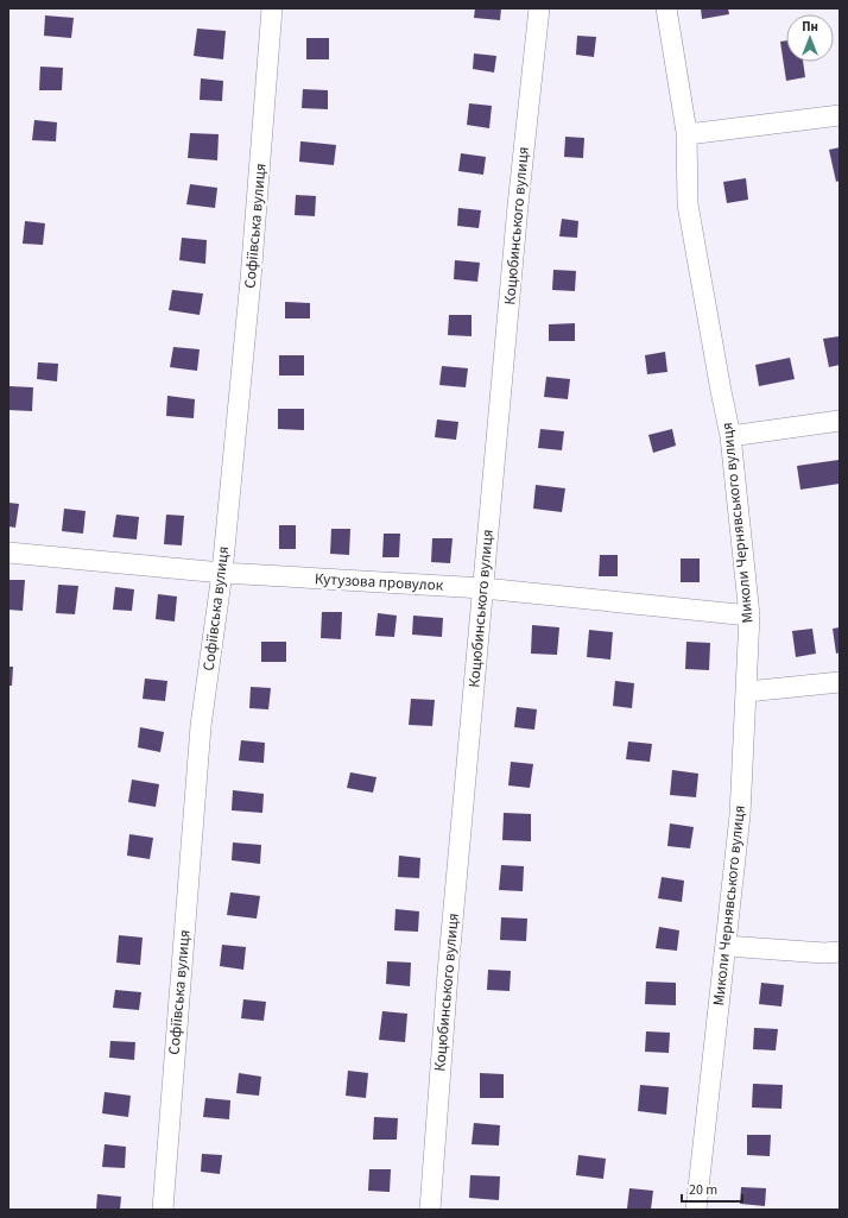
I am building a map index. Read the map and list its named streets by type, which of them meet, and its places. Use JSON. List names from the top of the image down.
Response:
{
  "streets": {
    "street": [
      "Софіївська вулиця",
      "Коцюбинського вулиця",
      "Миколи Чернявського вулиця",
      "Кутузова провулок"
    ]
  },
  "crossings": [
    ["Софіївська вулиця", "Кутузова провулок"],
    ["Коцюбинського вулиця", "Кутузова провулок"],
    ["Миколи Чернявського вулиця", "Кутузова провулок"]
  ],
  "scale_bar": "20 m",
  "north": "top"
}
